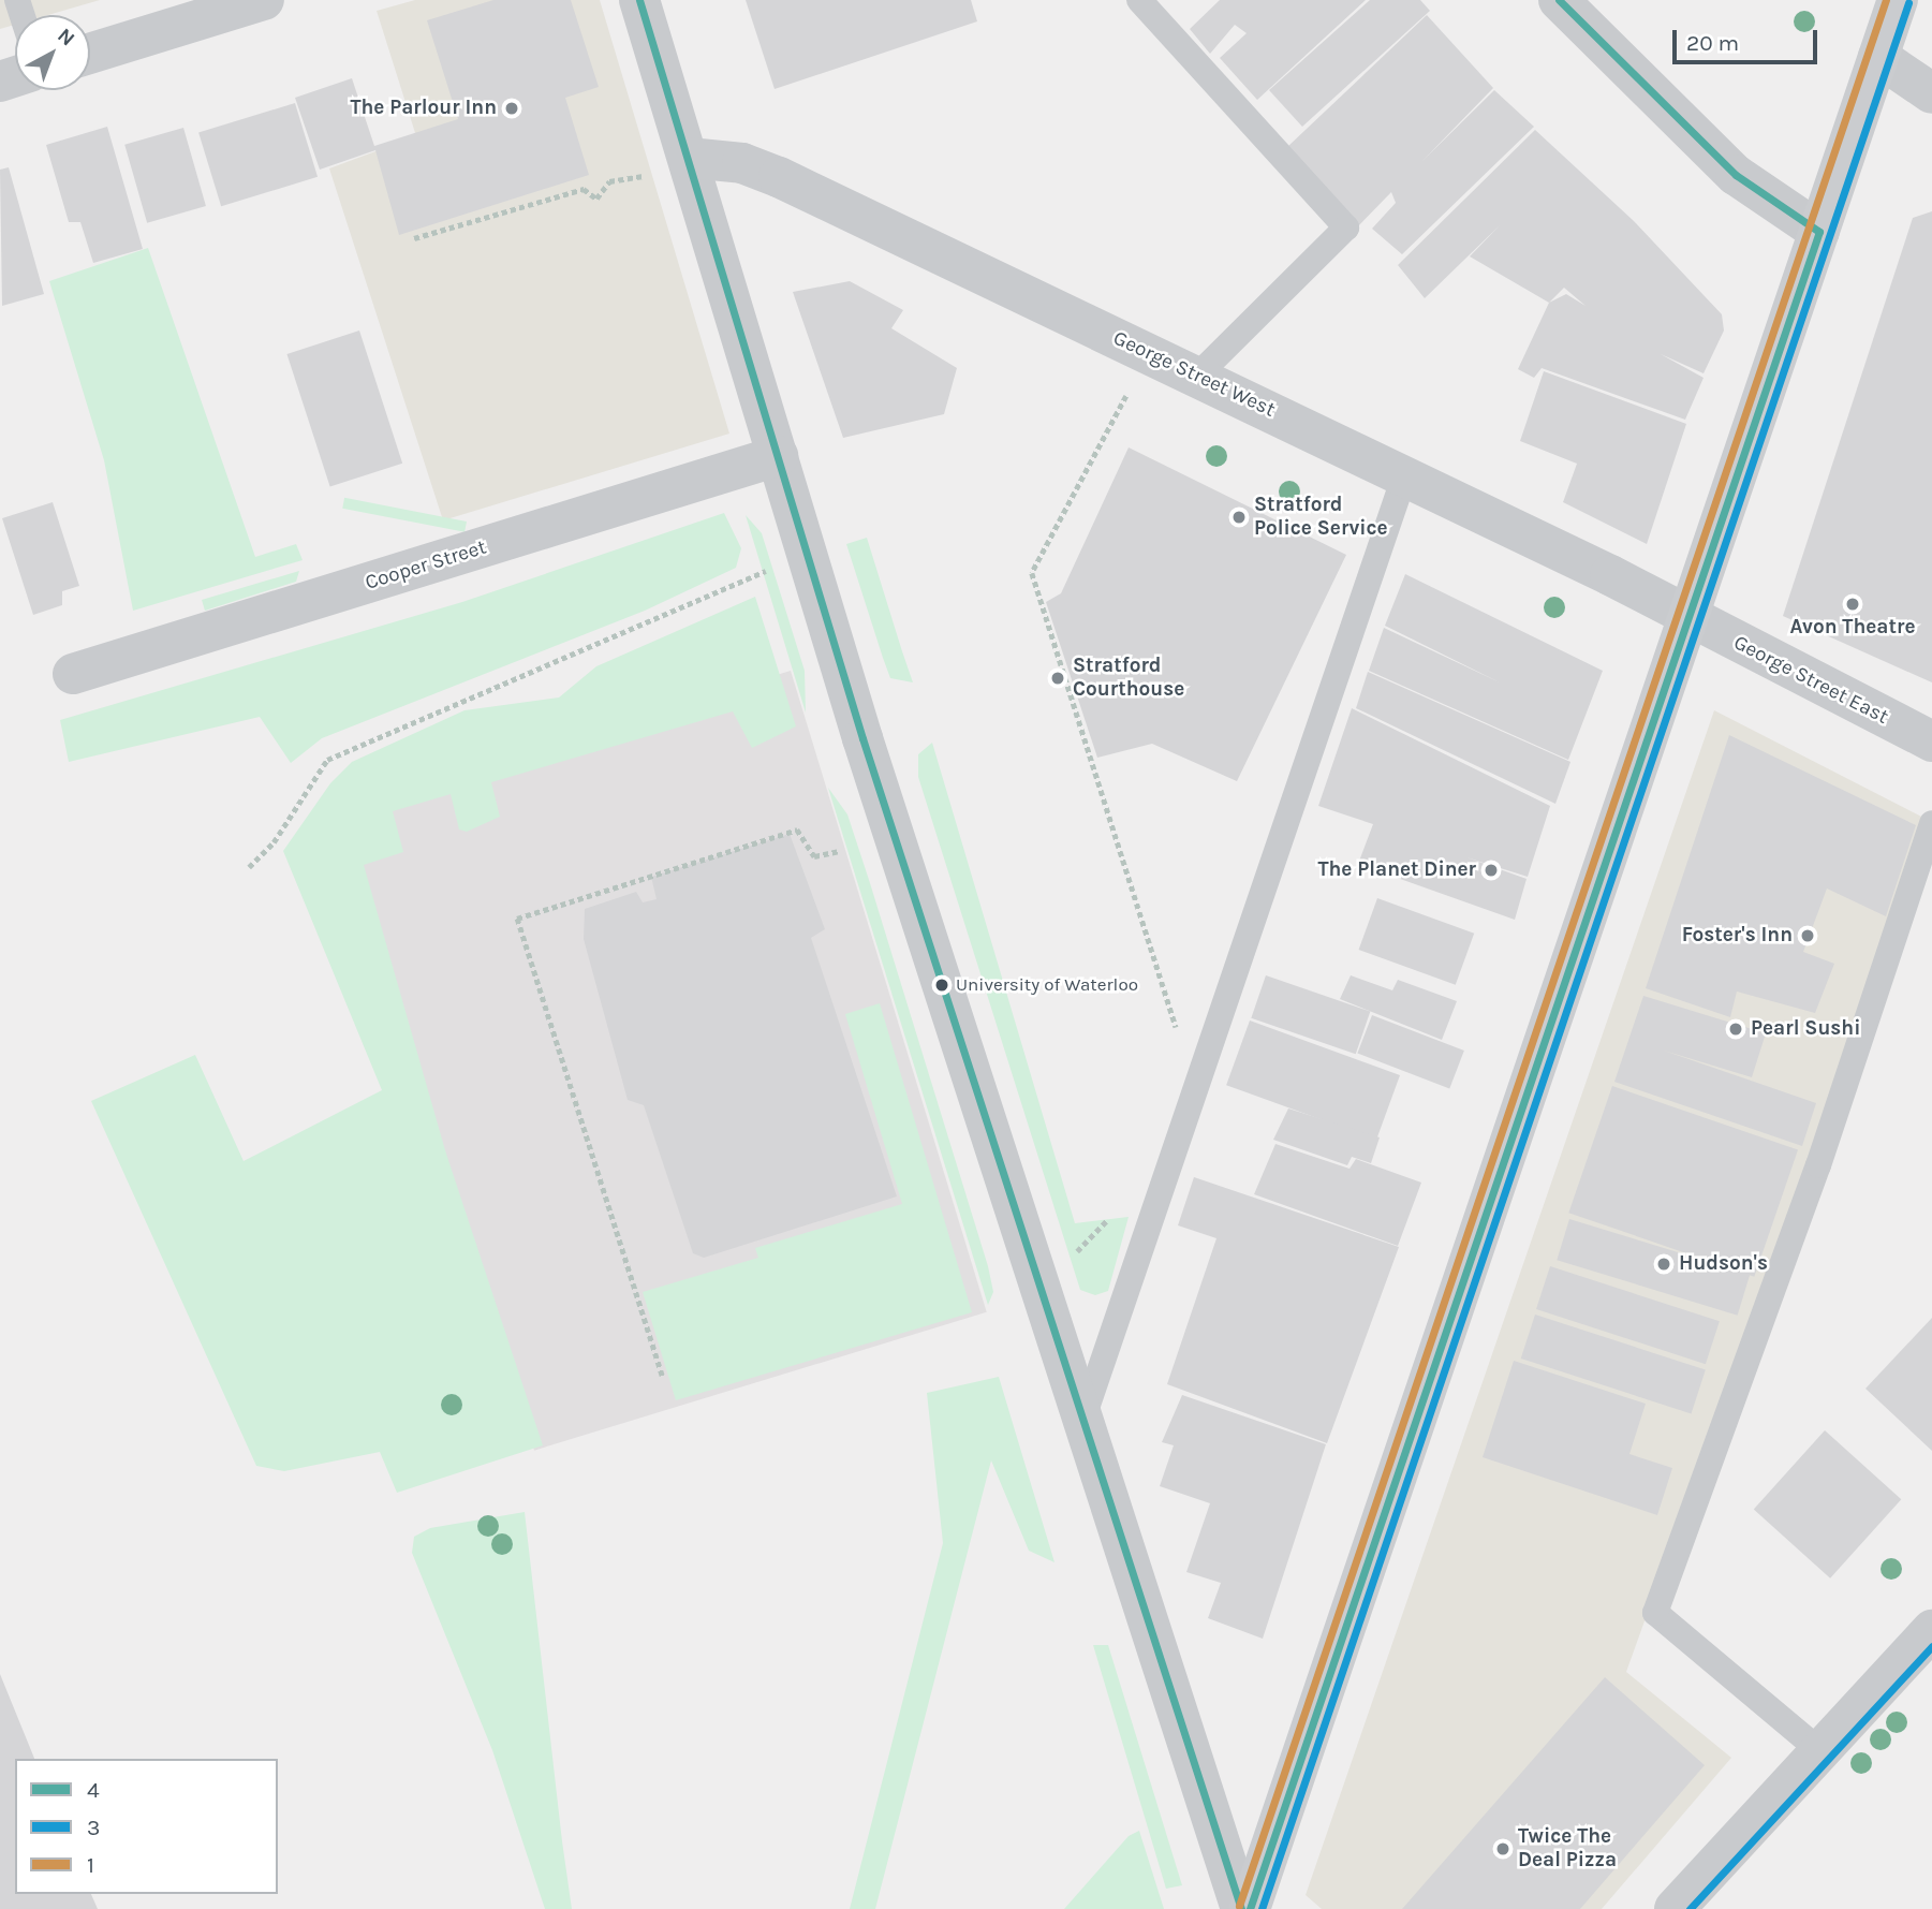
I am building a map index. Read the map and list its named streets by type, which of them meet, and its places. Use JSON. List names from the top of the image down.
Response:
{
  "streets": {
    "street": ["George Street West", "Cooper Street", "George Street East"]
  },
  "crossings": [
    ["George Street West", "George Street East"]
  ],
  "places": [
    "The Parlour Inn",
    "Stratford Police Service",
    "Avon Theatre",
    "Stratford Courthouse",
    "The Planet Diner",
    "Foster's Inn",
    "University of Waterloo",
    "Pearl Sushi",
    "Hudson's",
    "Twice The Deal Pizza"
  ],
  "lines": ["transit line 4", "transit line 1", "transit line 3"],
  "legend": ["4", "3", "1"],
  "scale_bar": "20 m",
  "north": "top right"
}
